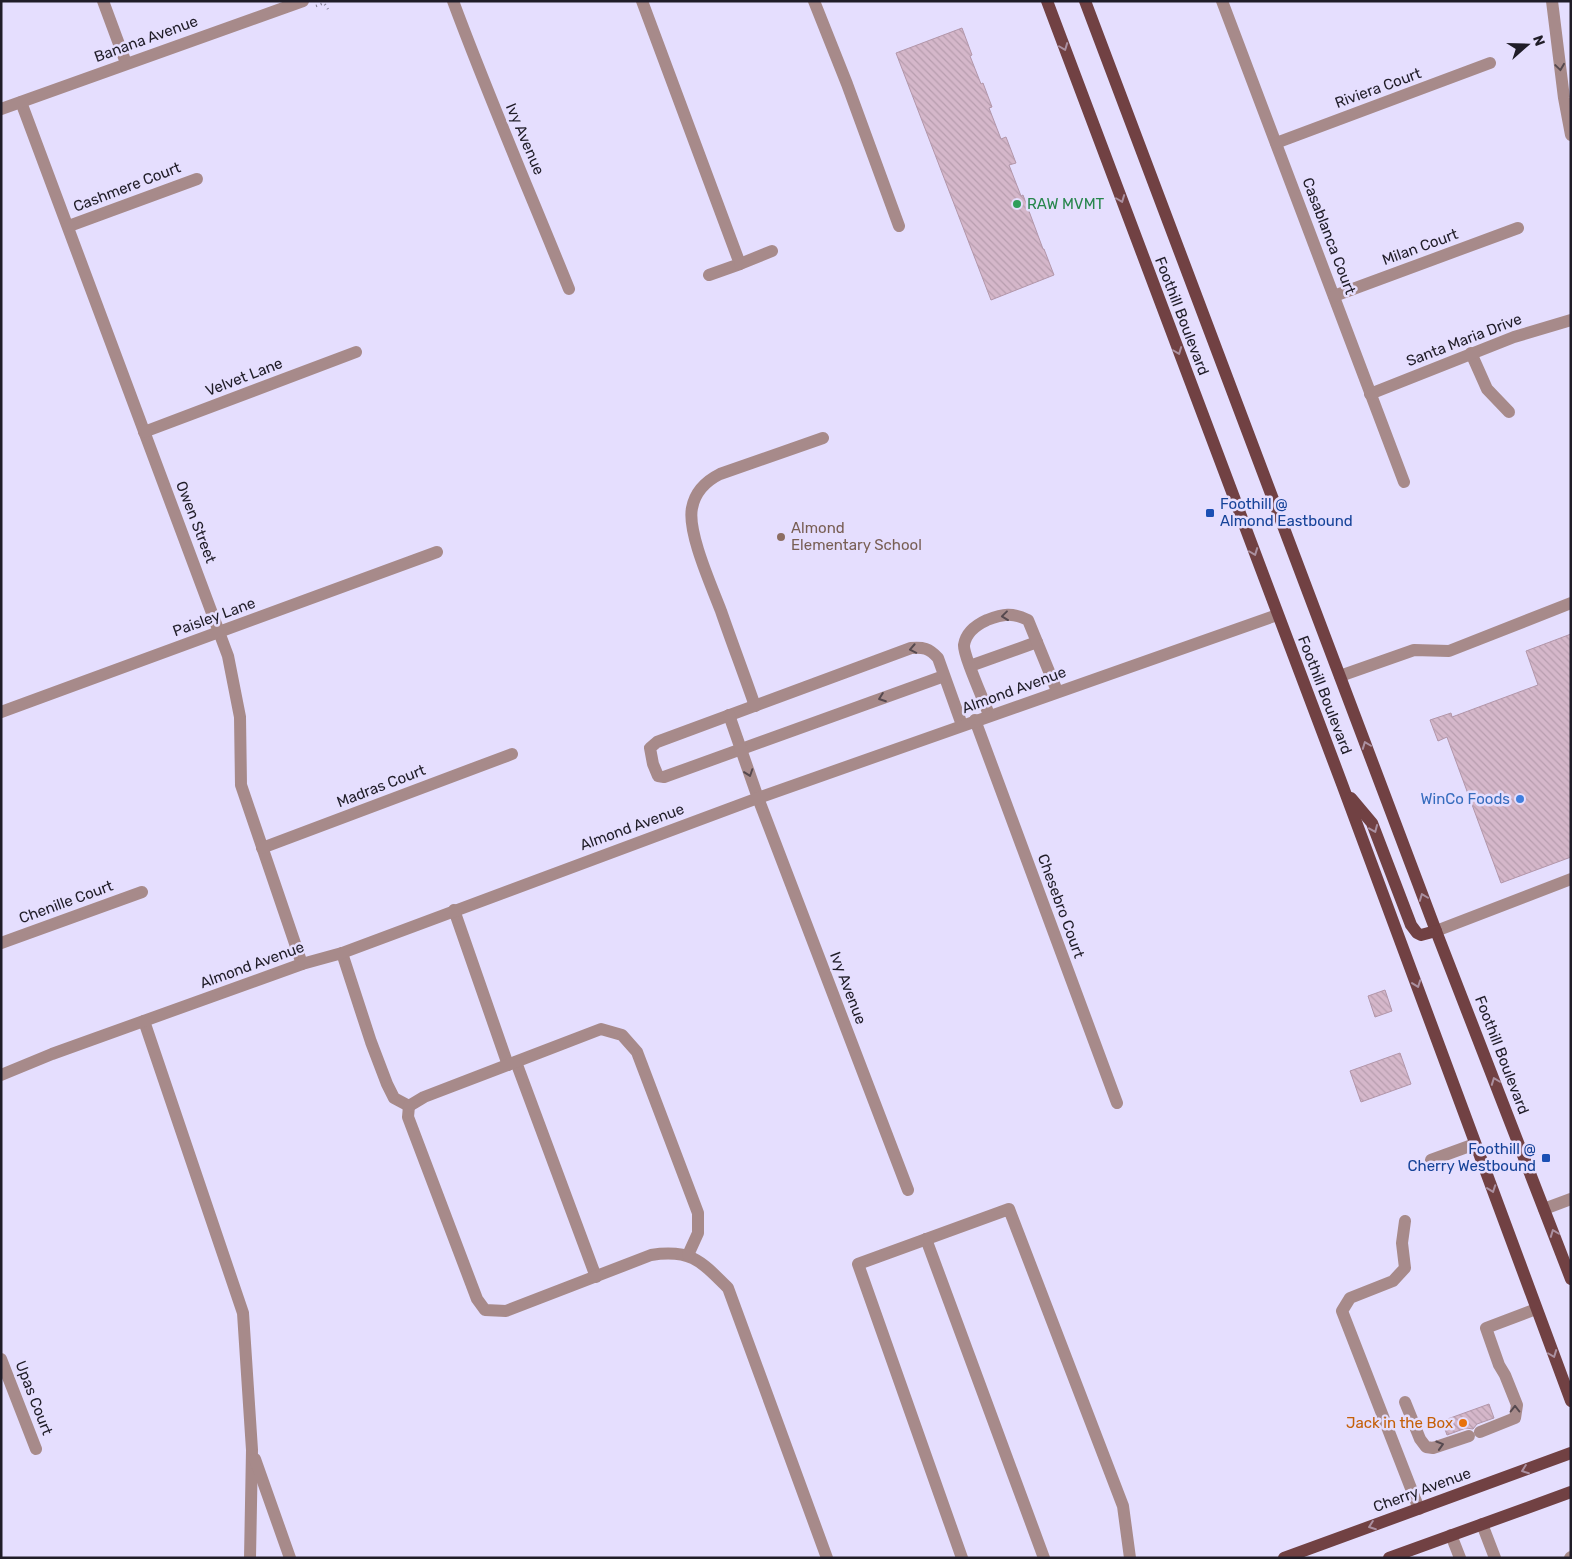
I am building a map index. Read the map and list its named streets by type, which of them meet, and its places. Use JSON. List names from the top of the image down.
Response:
{
  "streets": {
    "main road": ["Foothill Boulevard", "Cherry Avenue"],
    "street": [
      "Banana Avenue",
      "Riviera Court",
      "Ivy Avenue",
      "Cashmere Court",
      "Casablanca Court",
      "Milan Court",
      "Santa Maria Drive",
      "Velvet Lane",
      "Owen Street",
      "Paisley Lane",
      "Almond Avenue",
      "Madras Court",
      "Chenille Court",
      "Chesebro Court",
      "Upas Court"
    ]
  },
  "crossings": [
    ["Banana Avenue", "Owen Street"],
    ["Riviera Court", "Casablanca Court"],
    ["Ivy Avenue", "Almond Avenue"],
    ["Cashmere Court", "Owen Street"],
    ["Casablanca Court", "Milan Court"],
    ["Casablanca Court", "Santa Maria Drive"],
    ["Foothill Boulevard", "Almond Avenue"],
    ["Velvet Lane", "Owen Street"],
    ["Owen Street", "Paisley Lane"],
    ["Owen Street", "Almond Avenue"],
    ["Owen Street", "Madras Court"],
    ["Almond Avenue", "Chesebro Court"]
  ],
  "places": {
    "other": [
      "RAW MVMT",
      "Almond Elementary School",
      "WinCo Foods",
      "Jack in the Box"
    ],
    "transit": ["Foothill @ Almond Eastbound", "Foothill @ Cherry Westbound"]
  },
  "north": "right"
}
